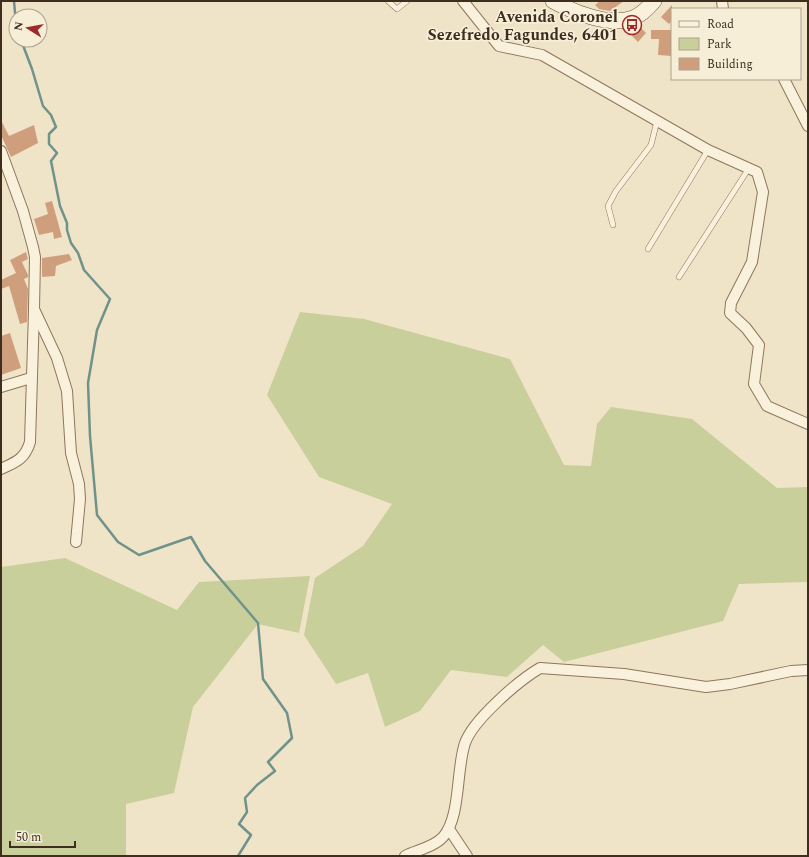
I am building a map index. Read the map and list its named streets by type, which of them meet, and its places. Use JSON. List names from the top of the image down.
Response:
{
  "places": {
    "bus stop": ["Avenida Coronel Sezefredo Fagundes, 6401"]
  },
  "legend": ["Road", "Park", "Building"],
  "scale_bar": "50 m",
  "north": "left"
}
